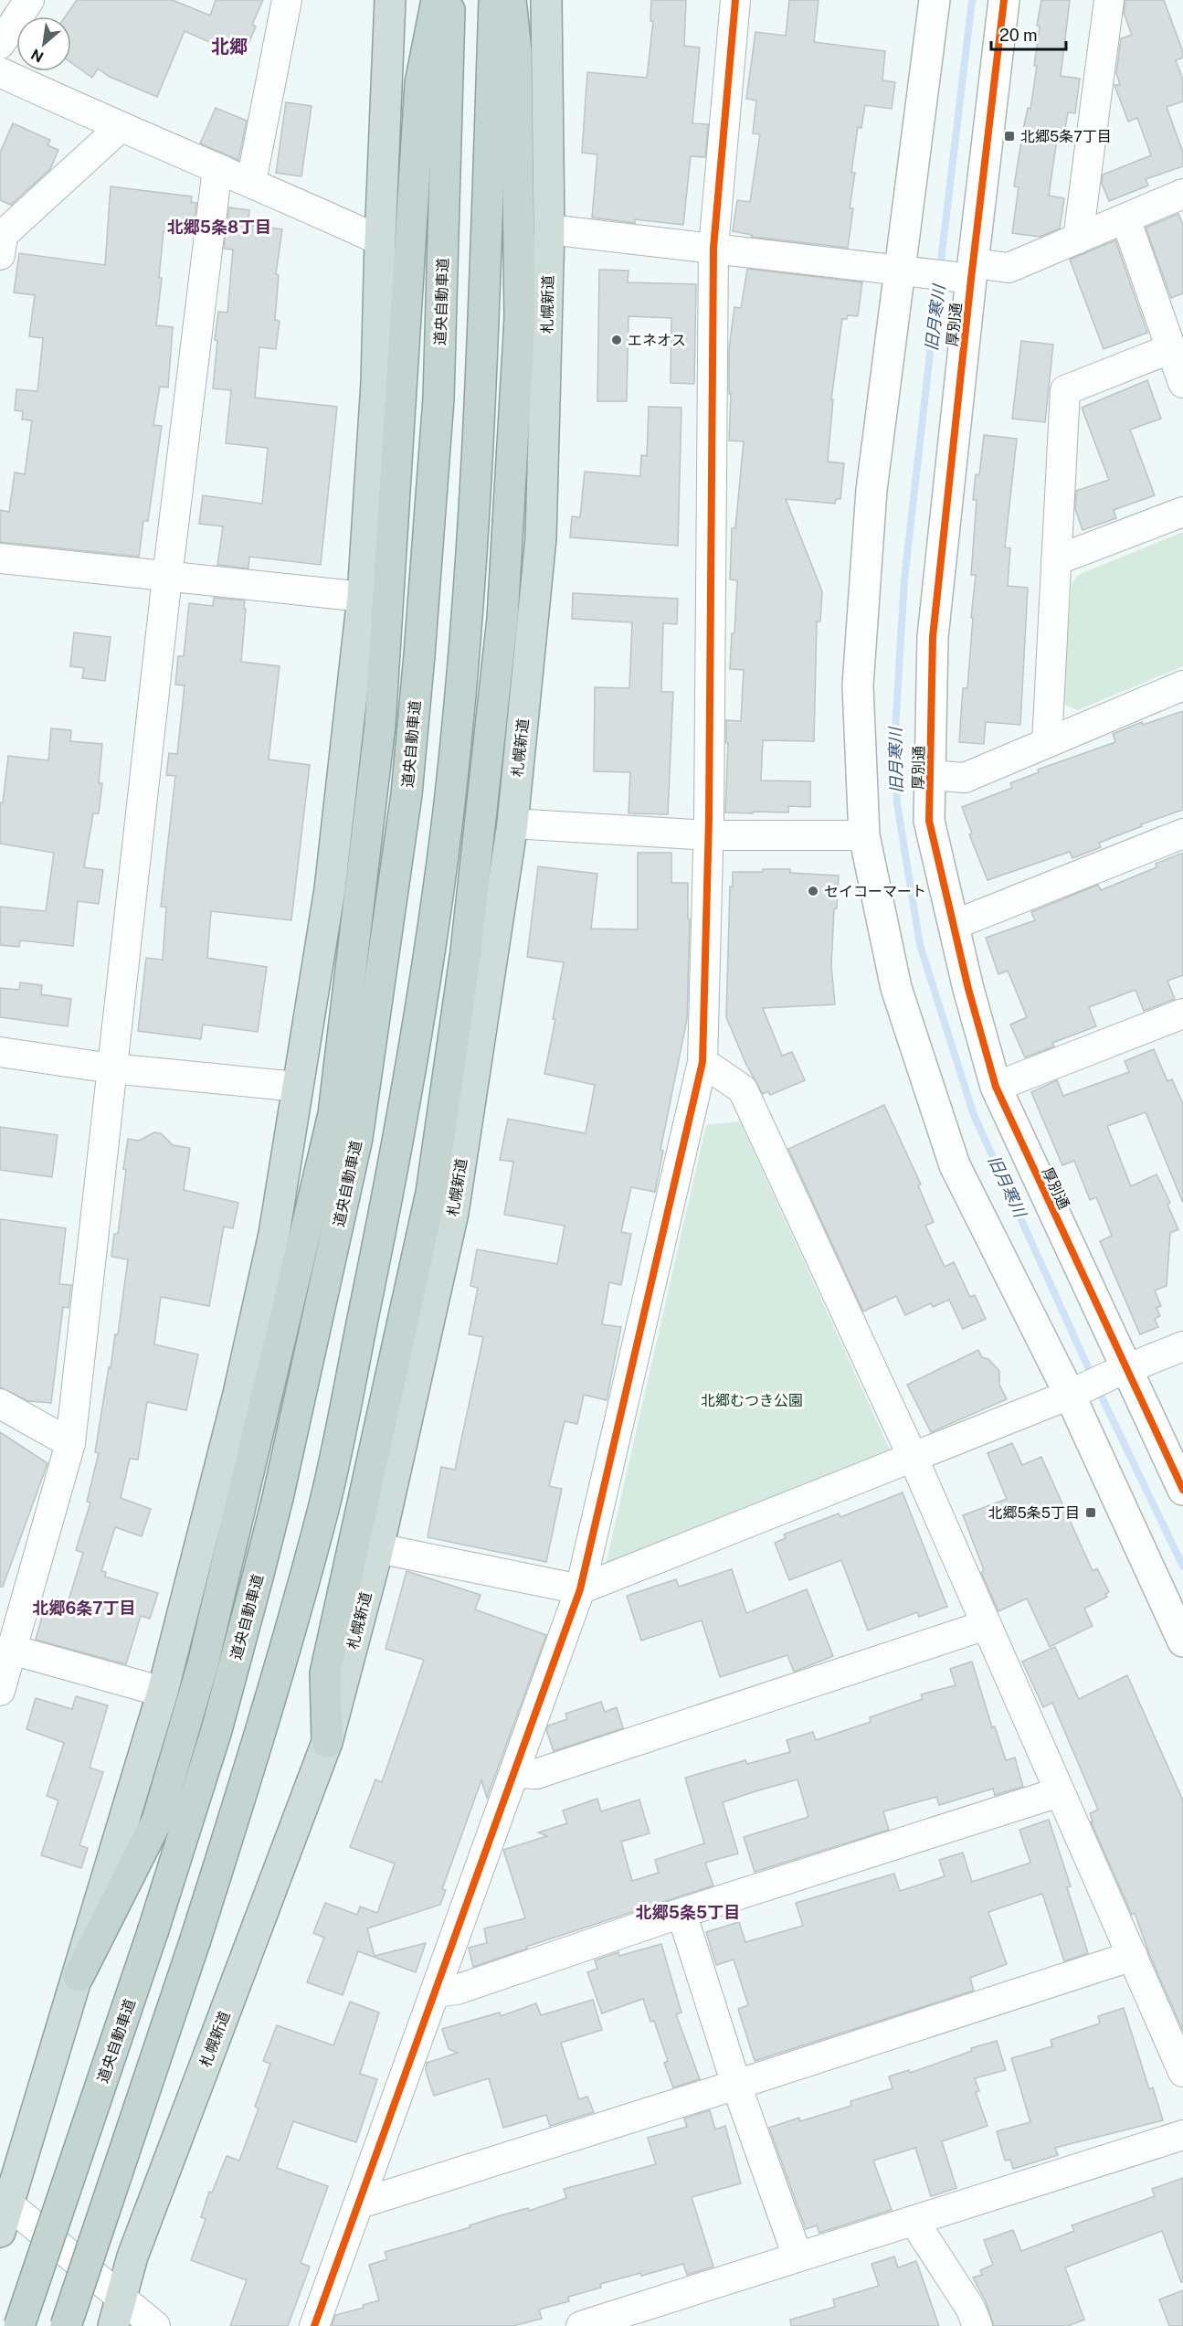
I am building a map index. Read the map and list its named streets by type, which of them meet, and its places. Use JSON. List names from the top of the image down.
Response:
{
  "streets": {
    "highway": ["道央自動車道", "札幌新道"],
    "street": ["厚別通"]
  },
  "districts": [
    "北郷",
    "北郷5条8丁目",
    "北郷6条7丁目",
    "北郷5条5丁目"
  ],
  "water": ["旧月寒川"],
  "parks": ["北郷むつき公園"],
  "places": {
    "transit": ["北郷5条7丁目", "北郷5条5丁目"],
    "other": ["エネオス", "セイコーマート"]
  },
  "scale_bar": "20 m",
  "north": "bottom left"
}
